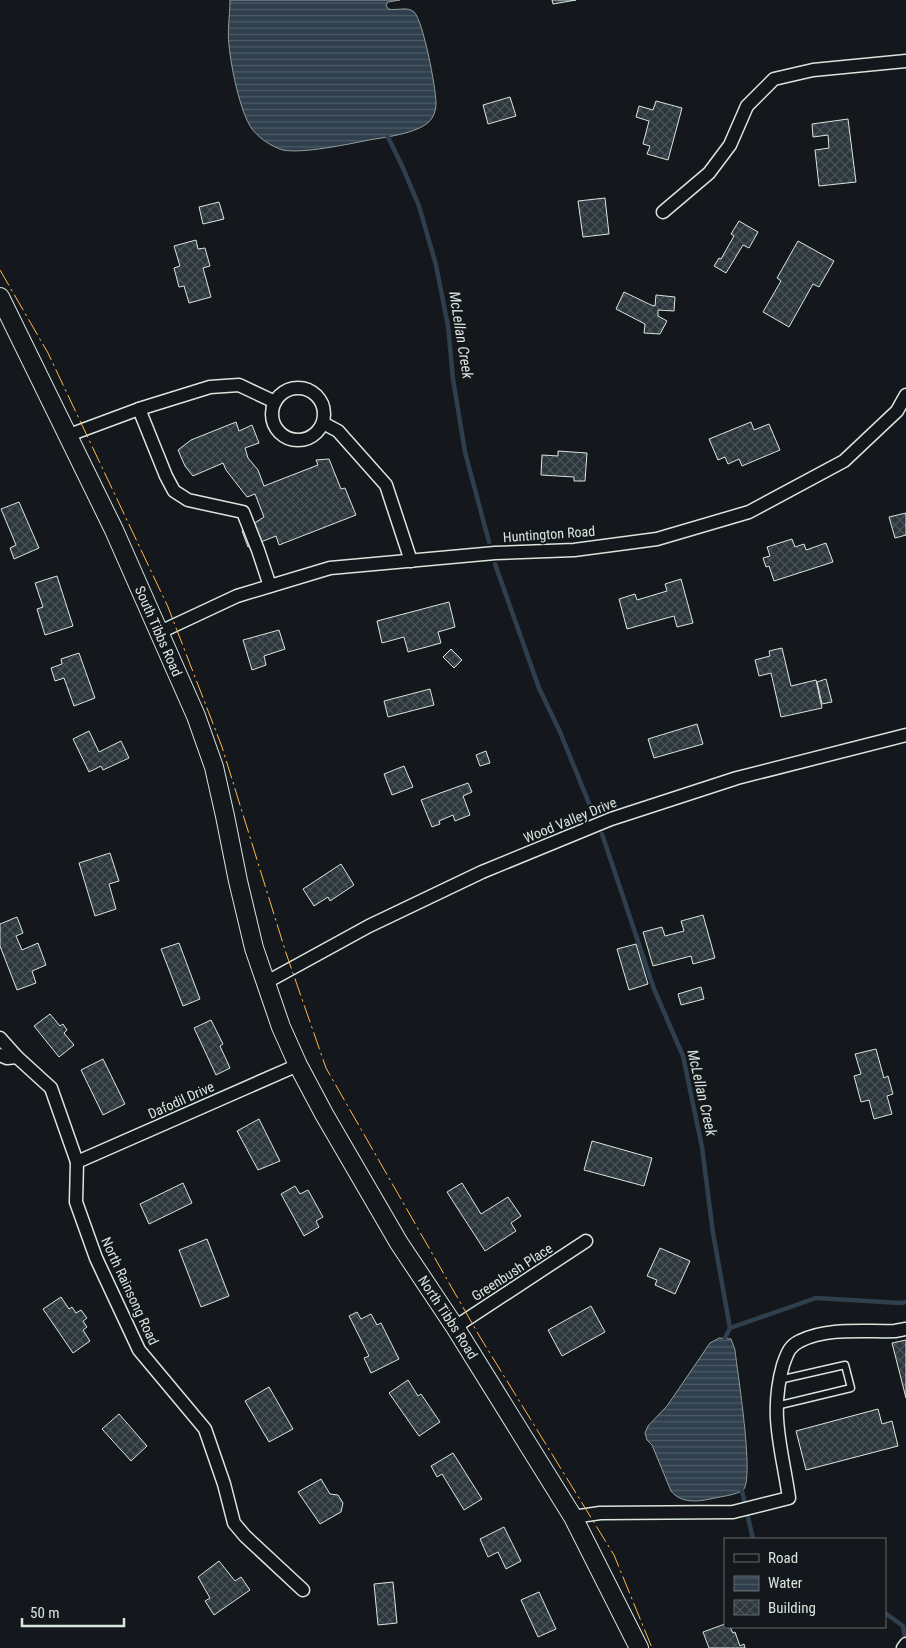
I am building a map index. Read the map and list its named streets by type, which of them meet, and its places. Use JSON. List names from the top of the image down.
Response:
{
  "streets": {
    "street": [
      "Huntington Road",
      "South Tibbs Road",
      "Wood Valley Drive",
      "Dafodil Drive",
      "Greenbush Place",
      "North Rainsong Road",
      "North Tibbs Road"
    ]
  },
  "crossings": [
    ["Huntington Road", "South Tibbs Road"],
    ["South Tibbs Road", "Wood Valley Drive"],
    ["South Tibbs Road", "North Tibbs Road"],
    ["Wood Valley Drive", "North Tibbs Road"],
    ["Dafodil Drive", "North Rainsong Road"],
    ["Dafodil Drive", "North Tibbs Road"],
    ["Greenbush Place", "North Tibbs Road"]
  ],
  "water": ["McLellan Creek"],
  "legend": ["Road", "Water", "Building"],
  "scale_bar": "50 m"
}
